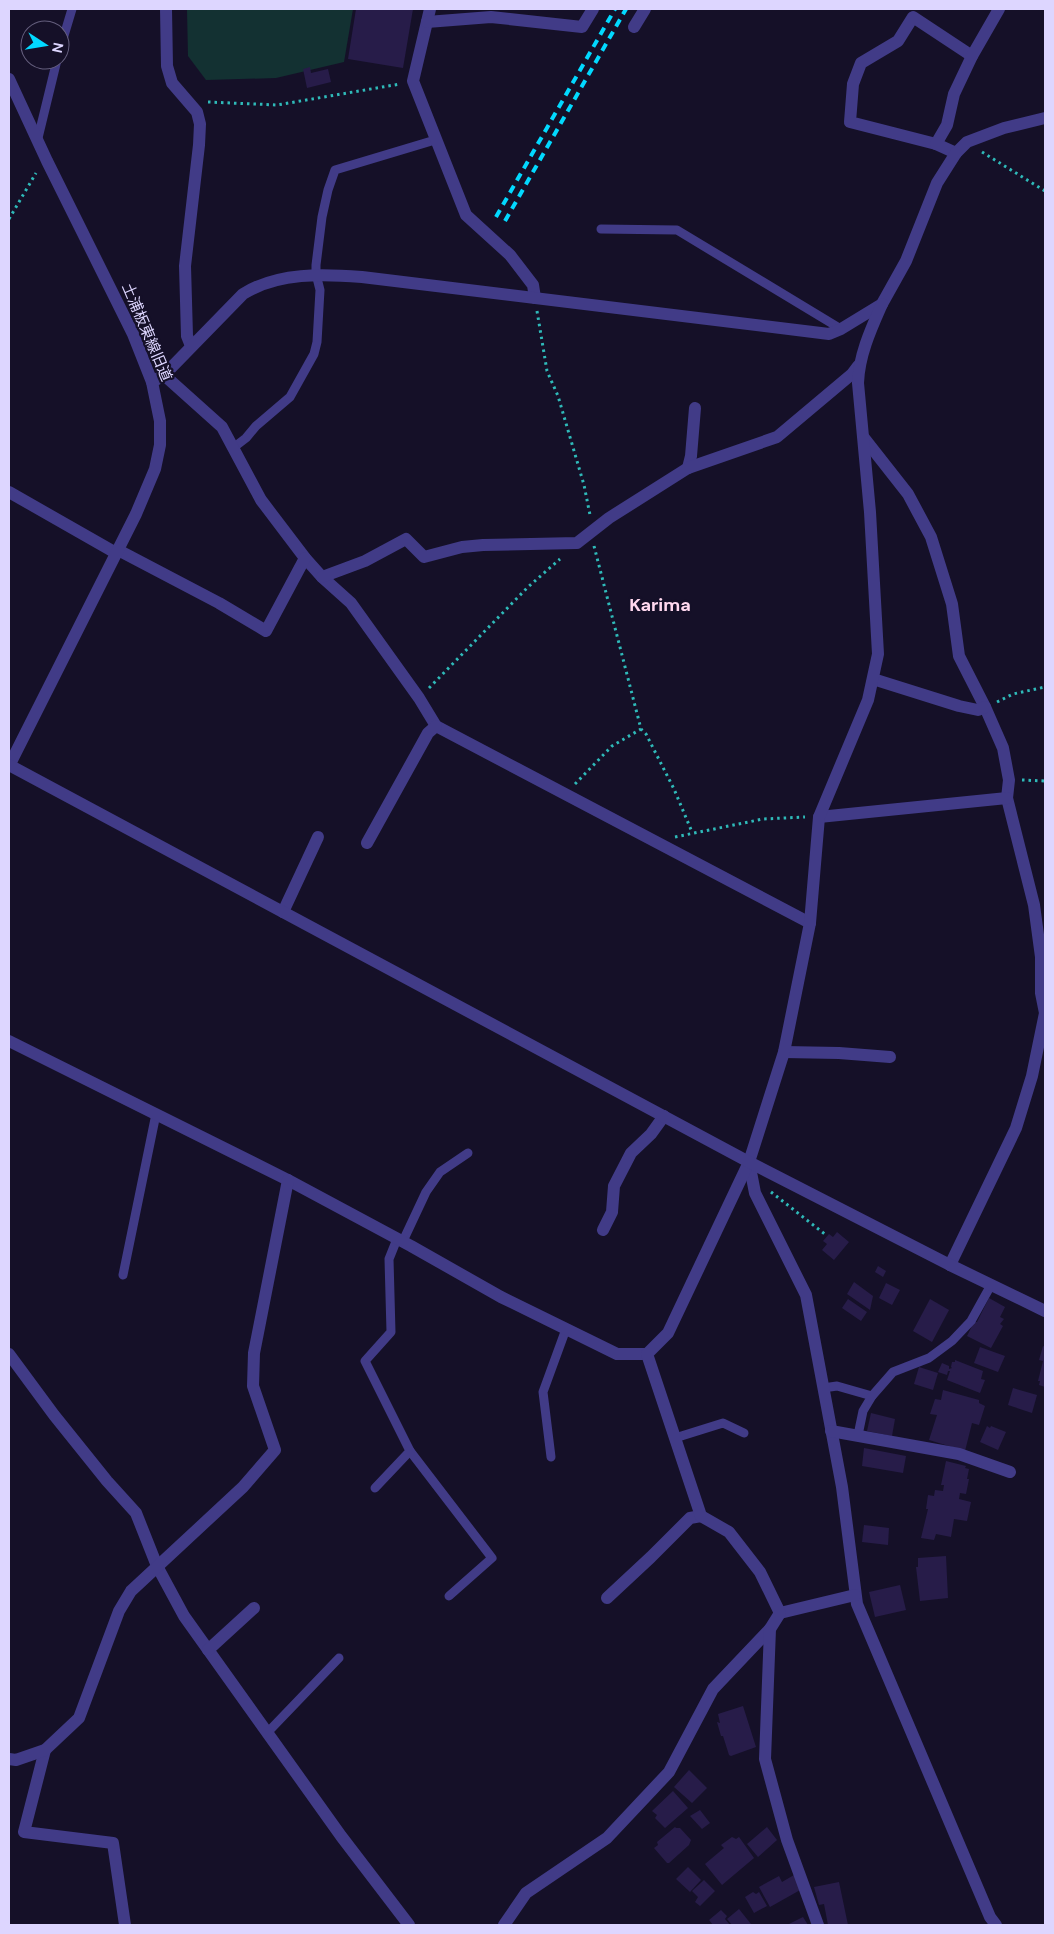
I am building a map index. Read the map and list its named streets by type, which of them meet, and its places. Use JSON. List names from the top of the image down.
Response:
{
  "streets": {
    "street": ["土浦板東線旧道"]
  },
  "districts": ["Karima"],
  "north": "right"
}
